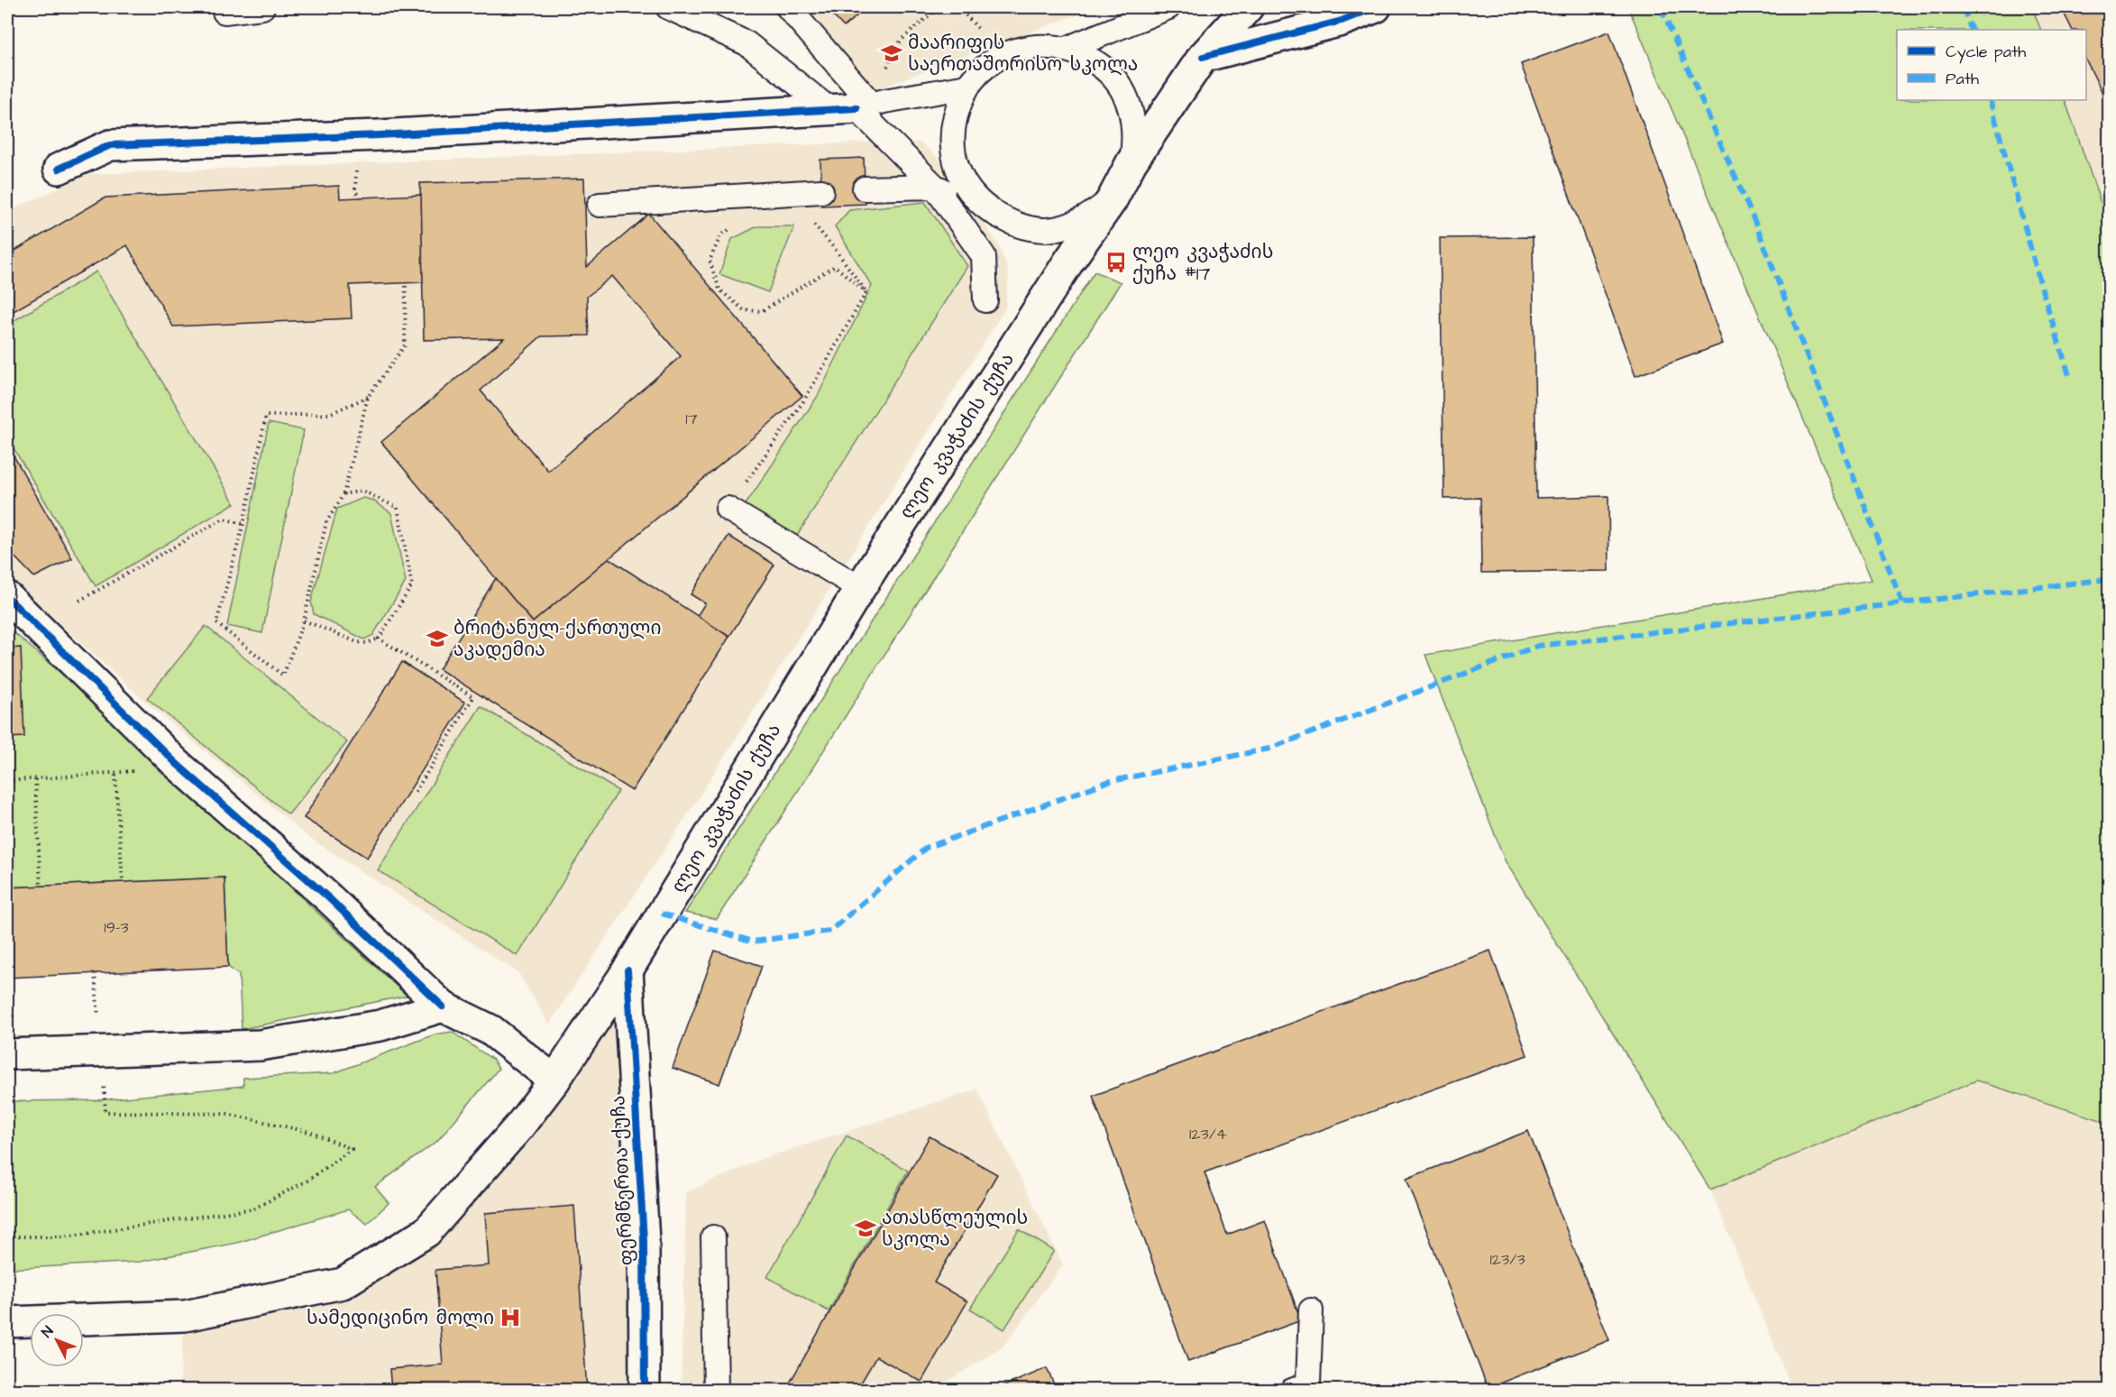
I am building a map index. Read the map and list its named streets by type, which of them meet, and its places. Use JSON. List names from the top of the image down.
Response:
{
  "streets": {
    "street": ["ლეო კვაჭაძის ქუჩა", "ფერმწერთა ქუჩა"]
  },
  "crossings": [
    ["ლეო კვაჭაძის ქუჩა", "ფერმწერთა ქუჩა"]
  ],
  "places": {
    "school or university": ["მაარიფის საერთაშორისო სკოლა", "ბრიტანულ-ქართული აკადემია", "ათასწლეულის სკოლა"],
    "bus stop": ["ლეო კვაჭაძის ქუჩა #17"],
    "hospital": ["სამედიცინო მოლი"]
  },
  "house_numbers": [
    "17",
    "19-3",
    "123/4",
    "123/3"
  ],
  "legend": ["Cycle path", "Path"],
  "north": "top left"
}
